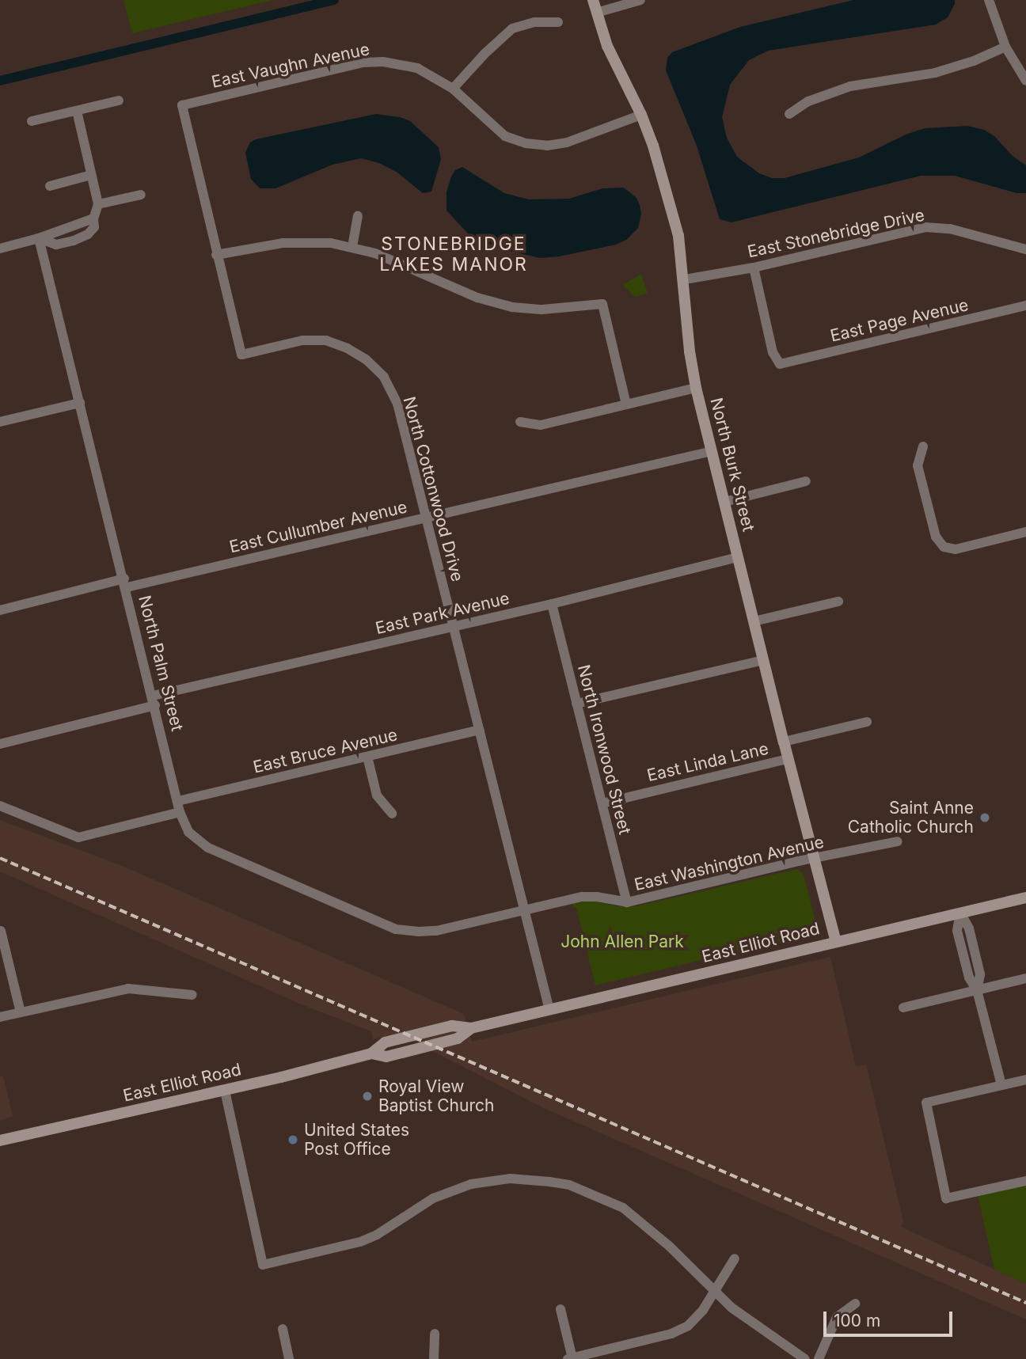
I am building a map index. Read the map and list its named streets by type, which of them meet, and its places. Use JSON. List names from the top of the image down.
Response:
{
  "streets": {
    "main road": ["North Burk Street", "East Elliot Road"],
    "street": [
      "East Vaughn Avenue",
      "East Stonebridge Drive",
      "East Page Avenue",
      "North Cottonwood Drive",
      "East Cullumber Avenue",
      "East Park Avenue",
      "North Palm Street",
      "North Ironwood Street",
      "East Bruce Avenue",
      "East Linda Lane",
      "East Washington Avenue"
    ]
  },
  "crossings": [
    ["East Vaughn Avenue", "North Burk Street"],
    ["East Vaughn Avenue", "North Cottonwood Drive"],
    ["East Stonebridge Drive", "East Page Avenue"],
    ["East Stonebridge Drive", "North Burk Street"],
    ["North Burk Street", "East Cullumber Avenue"],
    ["North Burk Street", "East Park Avenue"],
    ["North Burk Street", "East Linda Lane"],
    ["North Burk Street", "East Washington Avenue"],
    ["North Burk Street", "East Elliot Road"],
    ["North Cottonwood Drive", "East Cullumber Avenue"],
    ["North Cottonwood Drive", "East Park Avenue"],
    ["North Cottonwood Drive", "East Bruce Avenue"],
    ["North Cottonwood Drive", "East Washington Avenue"],
    ["North Cottonwood Drive", "East Elliot Road"],
    ["East Cullumber Avenue", "North Palm Street"],
    ["East Park Avenue", "North Palm Street"],
    ["East Park Avenue", "North Ironwood Street"],
    ["North Palm Street", "East Bruce Avenue"],
    ["North Palm Street", "East Washington Avenue"],
    ["North Ironwood Street", "East Linda Lane"],
    ["North Ironwood Street", "East Washington Avenue"]
  ],
  "districts": ["STONEBRIDGE LAKES MANOR"],
  "parks": ["John Allen Park"],
  "places": ["Saint Anne Catholic Church", "Royal View Baptist Church", "United States Post Office"],
  "scale_bar": "100 m"
}
